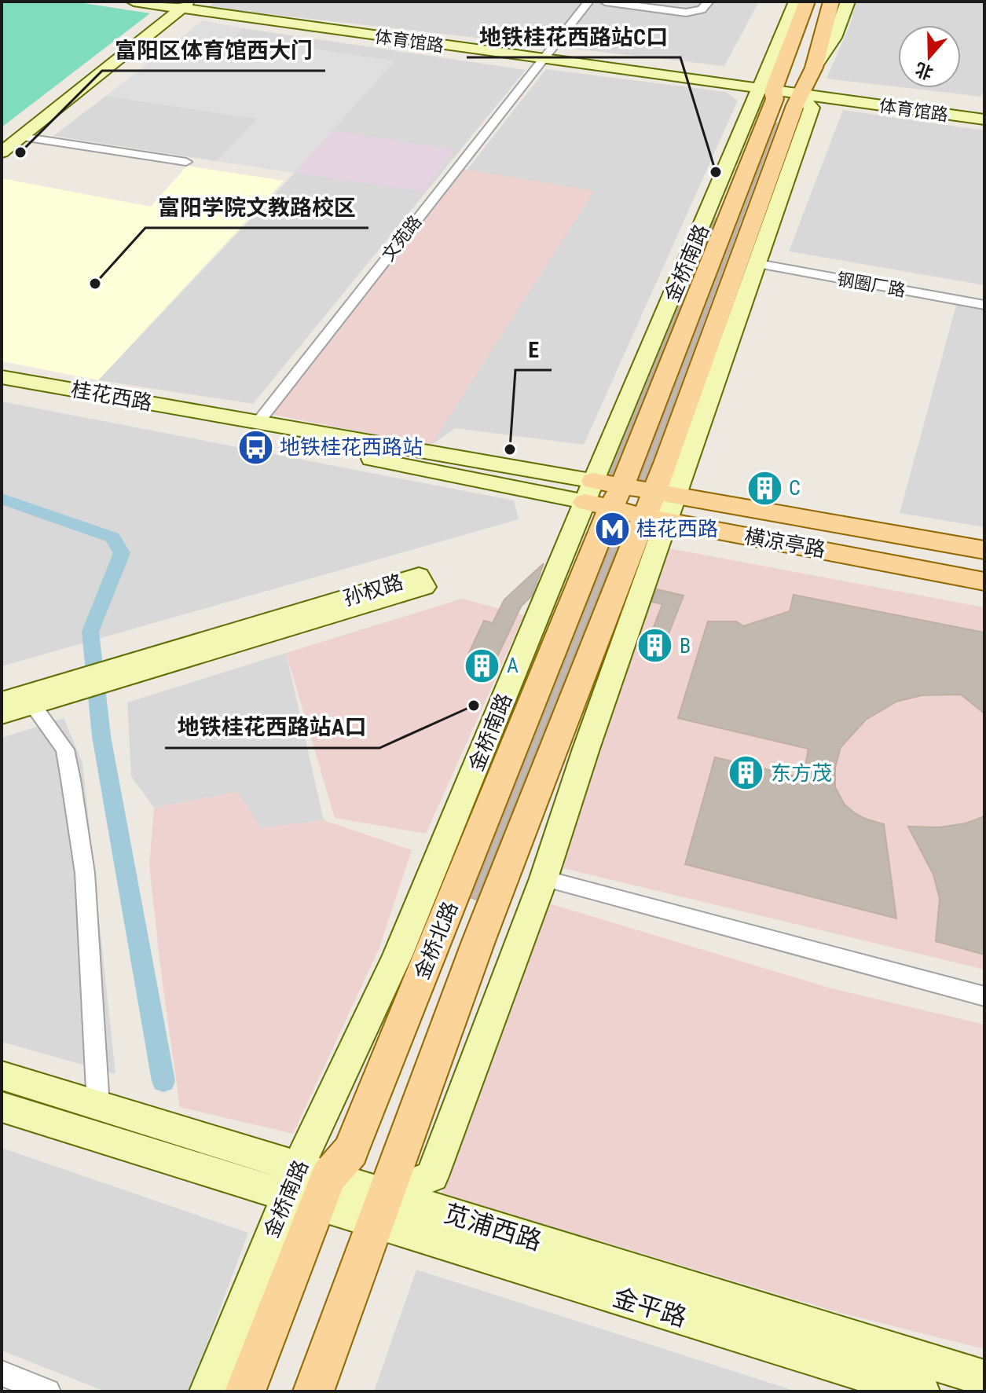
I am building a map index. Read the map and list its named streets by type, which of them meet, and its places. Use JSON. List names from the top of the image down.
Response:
{
  "streets": {
    "main road": [
      "体育馆路",
      "金桥南路",
      "桂花西路",
      "横凉亭路",
      "孙权路",
      "金桥北路",
      "苋浦西路",
      "金平路"
    ],
    "street": ["文苑路", "钢圈厂路"]
  },
  "crossings": [
    ["体育馆路", "文苑路"],
    ["体育馆路", "金桥南路"],
    ["文苑路", "桂花西路"],
    ["金桥南路", "桂花西路"],
    ["金桥南路", "横凉亭路"],
    ["金桥南路", "金桥北路"],
    ["金桥南路", "苋浦西路"],
    ["桂花西路", "横凉亭路"],
    ["桂花西路", "金桥北路"],
    ["横凉亭路", "金桥北路"],
    ["金桥北路", "苋浦西路"],
    ["金桥北路", "金平路"],
    ["苋浦西路", "金平路"]
  ],
  "places": {
    "other": [
      "富阳区体育馆西大门",
      "地铁桂花西路站C口",
      "富阳学院文教路校区",
      "E",
      "地铁桂花西路站A口"
    ],
    "bus stop": ["地铁桂花西路站"],
    "building": [
      "C",
      "B",
      "A",
      "东方茂"
    ],
    "metro station": ["桂花西路"]
  },
  "north": "bottom"
}
